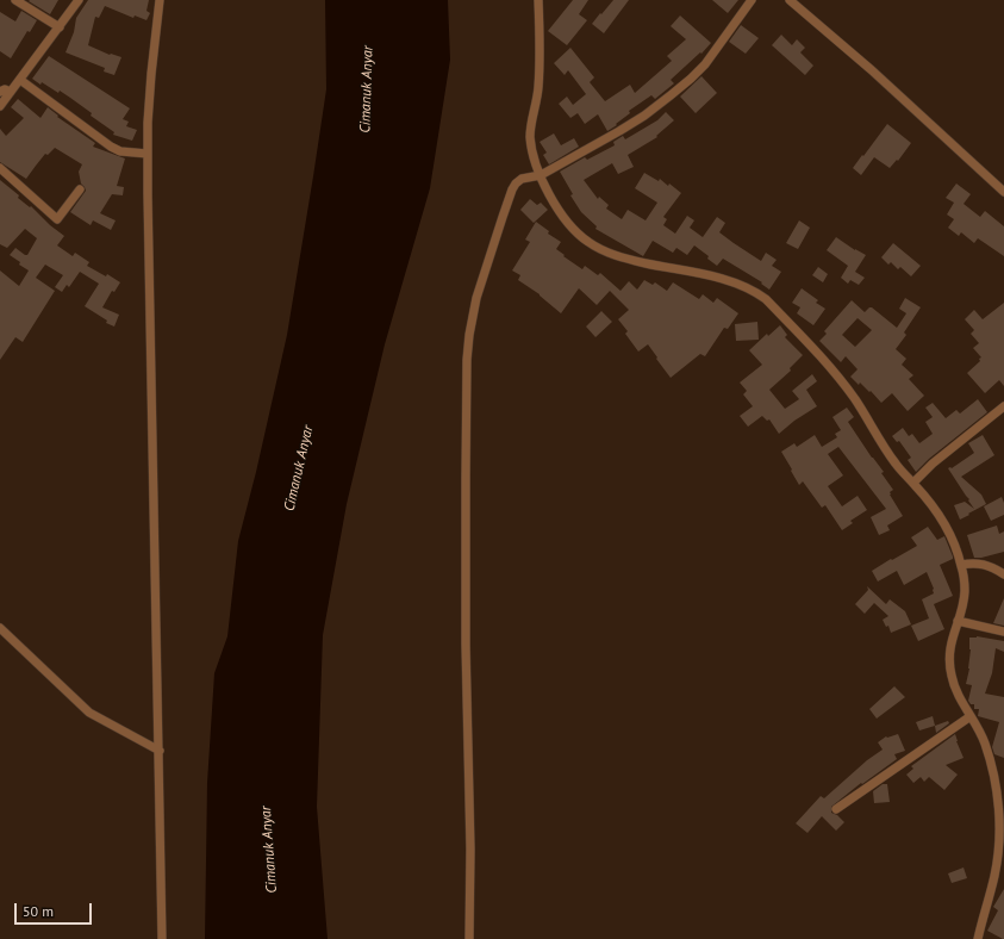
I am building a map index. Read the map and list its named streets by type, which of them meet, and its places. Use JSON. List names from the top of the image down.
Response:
{
  "water": ["Cimanuk Anyar"],
  "scale_bar": "50 m"
}
